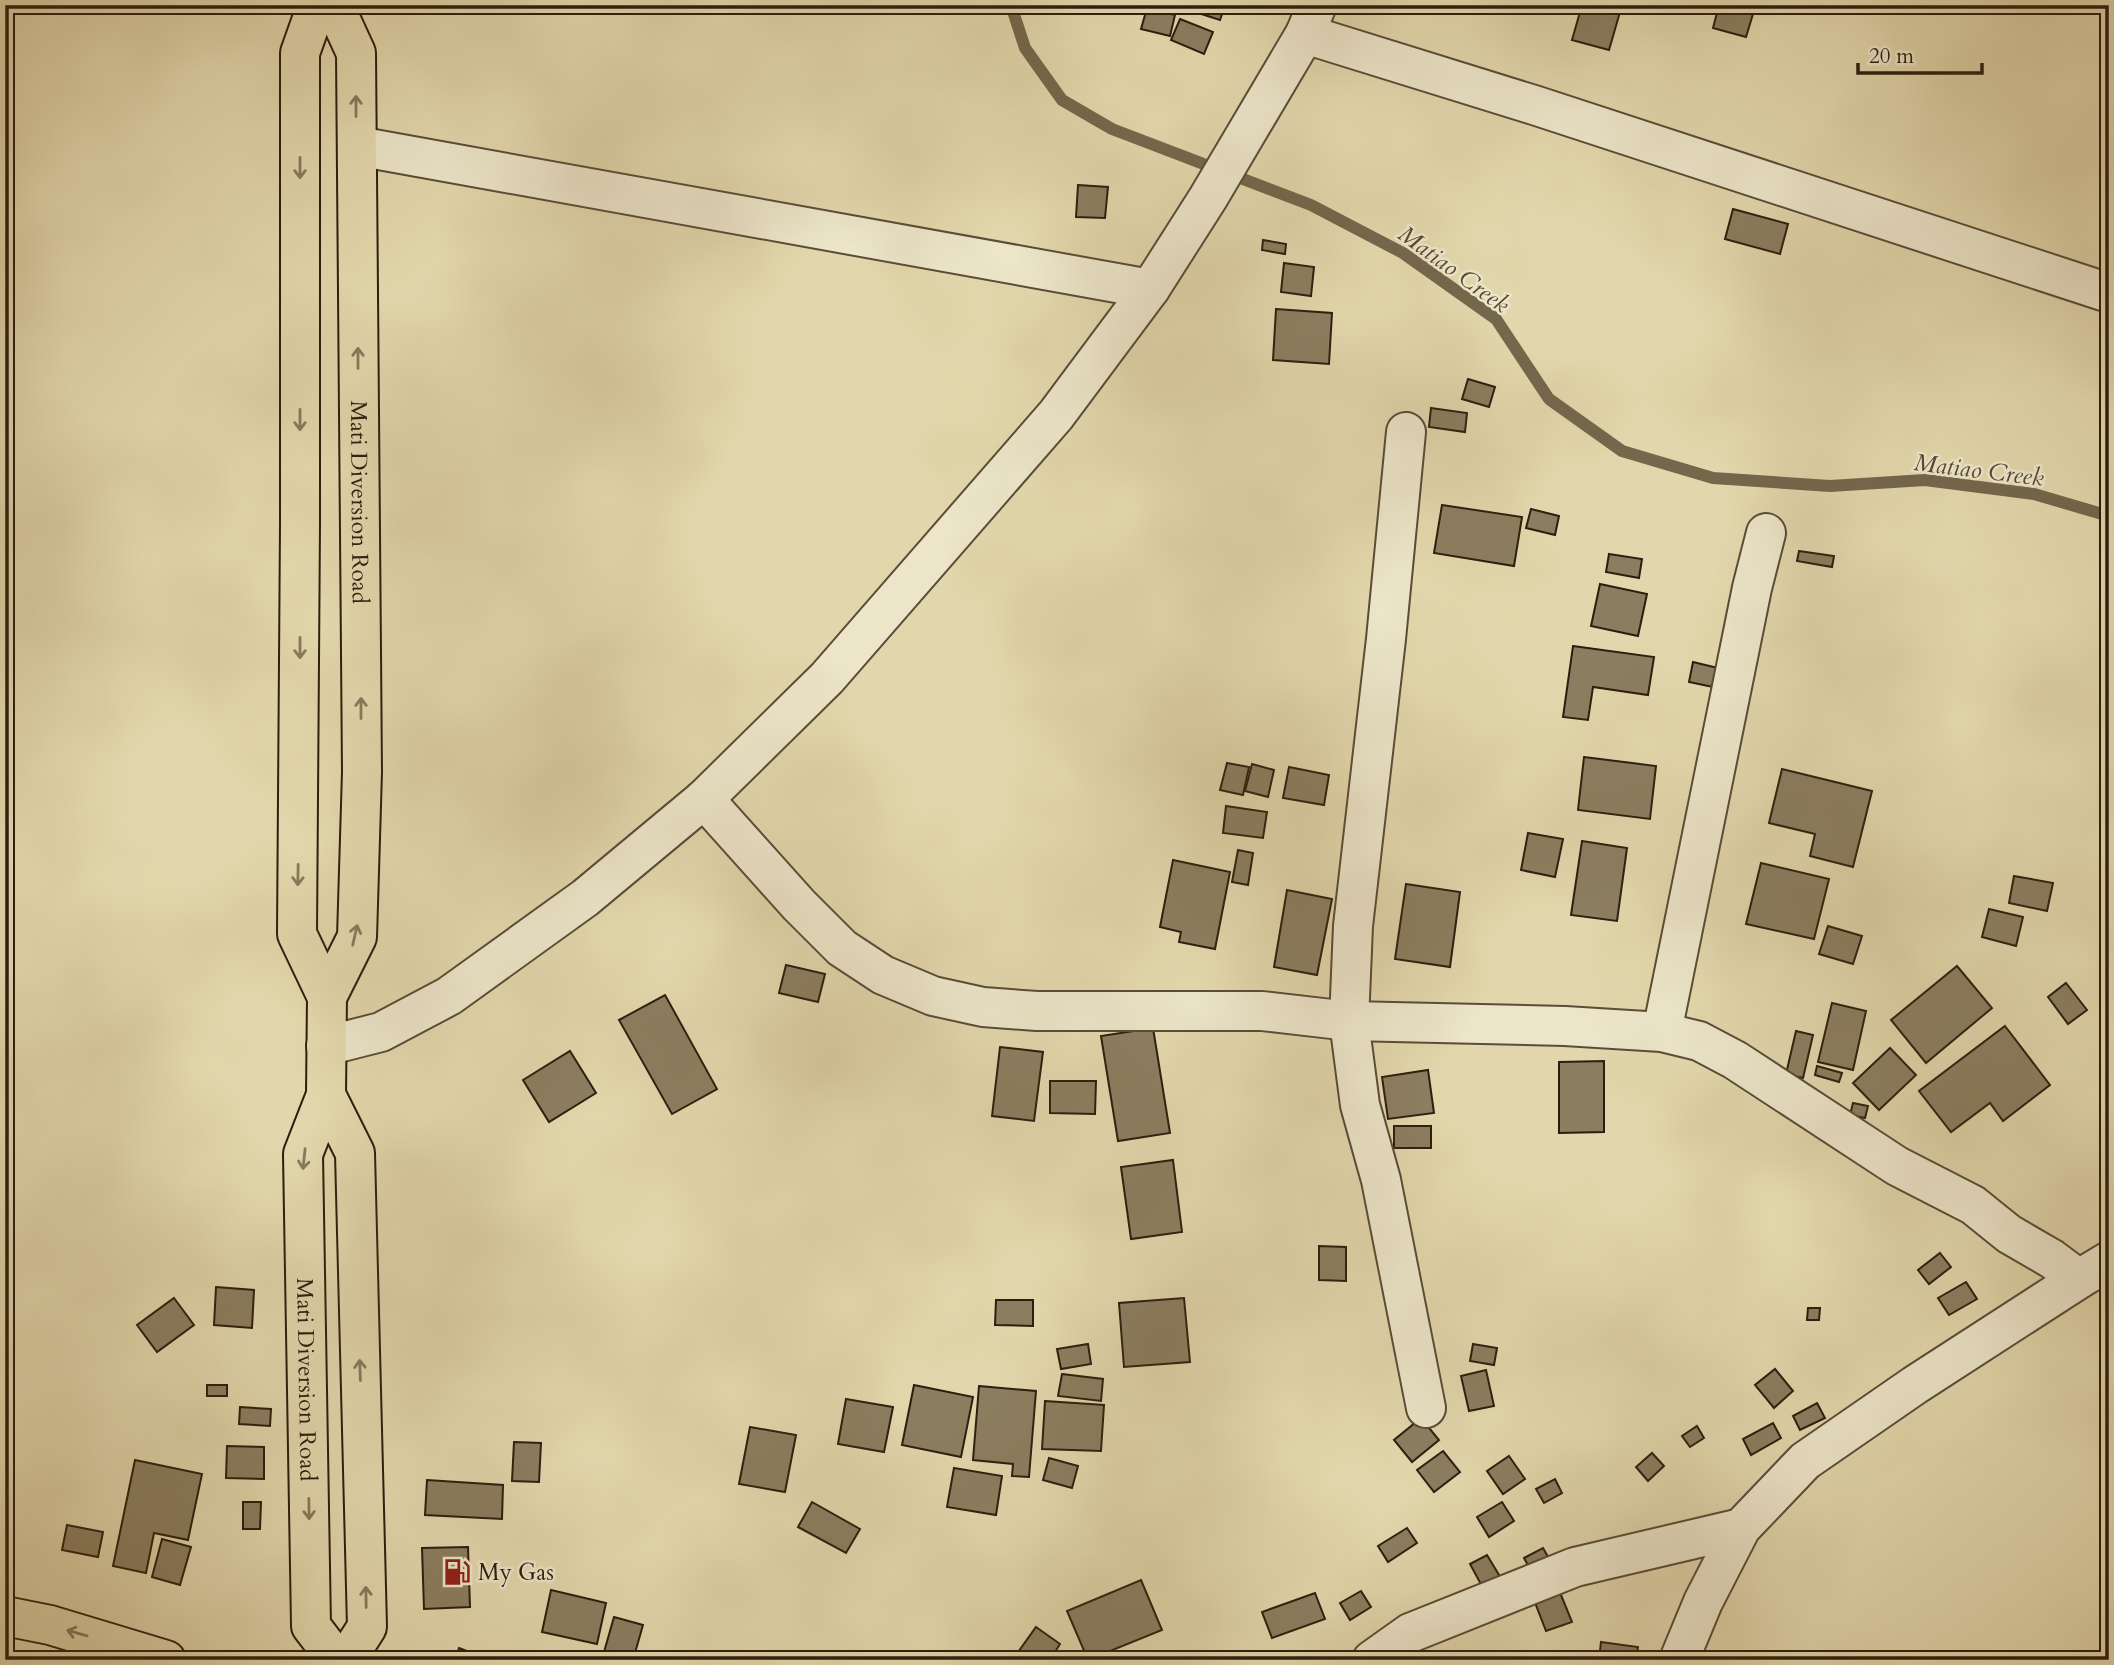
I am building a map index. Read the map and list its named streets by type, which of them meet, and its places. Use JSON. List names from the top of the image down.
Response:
{
  "streets": {
    "main road": ["Mati Diversion Road"]
  },
  "water": ["Matiao Creek"],
  "places": {
    "fuel station": ["My Gas"]
  },
  "scale_bar": "20 m"
}
